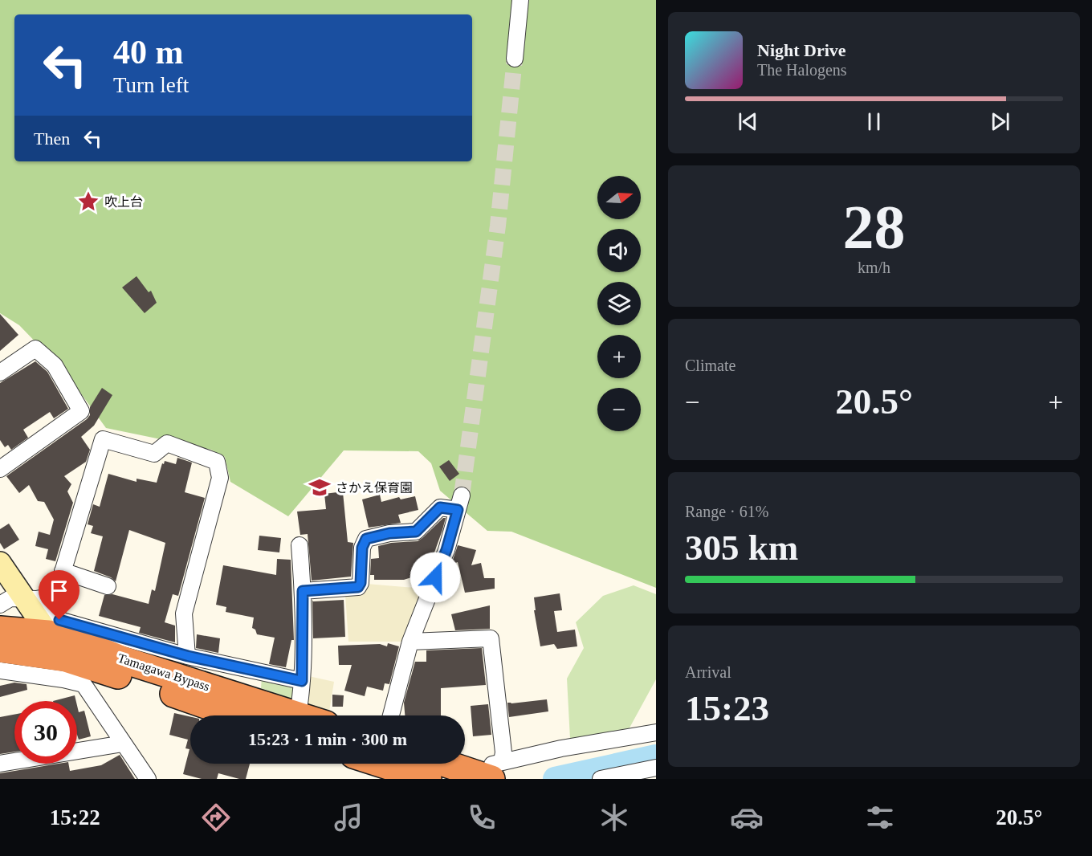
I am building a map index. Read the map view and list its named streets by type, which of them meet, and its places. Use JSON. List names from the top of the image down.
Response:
{
  "streets": {
    "highway": ["Tamagawa Bypass"]
  },
  "places": {
    "place": ["吹上台"],
    "school or university": ["さかえ保育園"]
  },
  "north": "right",
  "page": {
    "turn": ["40 m", "Turn left"],
    "song": ["Night Drive", "The Halogens"],
    "then": "Then",
    "tile": [
      ["28", "km/h"],
      "Climate",
      ["Range · 61%", "305 km"],
      ["Arrival", "15:23"]
    ],
    "map_buttons": ["+", "−"],
    "heat": ["−", "20.5°", "+"],
    "limit": "30",
    "trip": "15:23 · 1 min · 300 m",
    "tabs": ["15:22", "20.5°"]
  }
}
